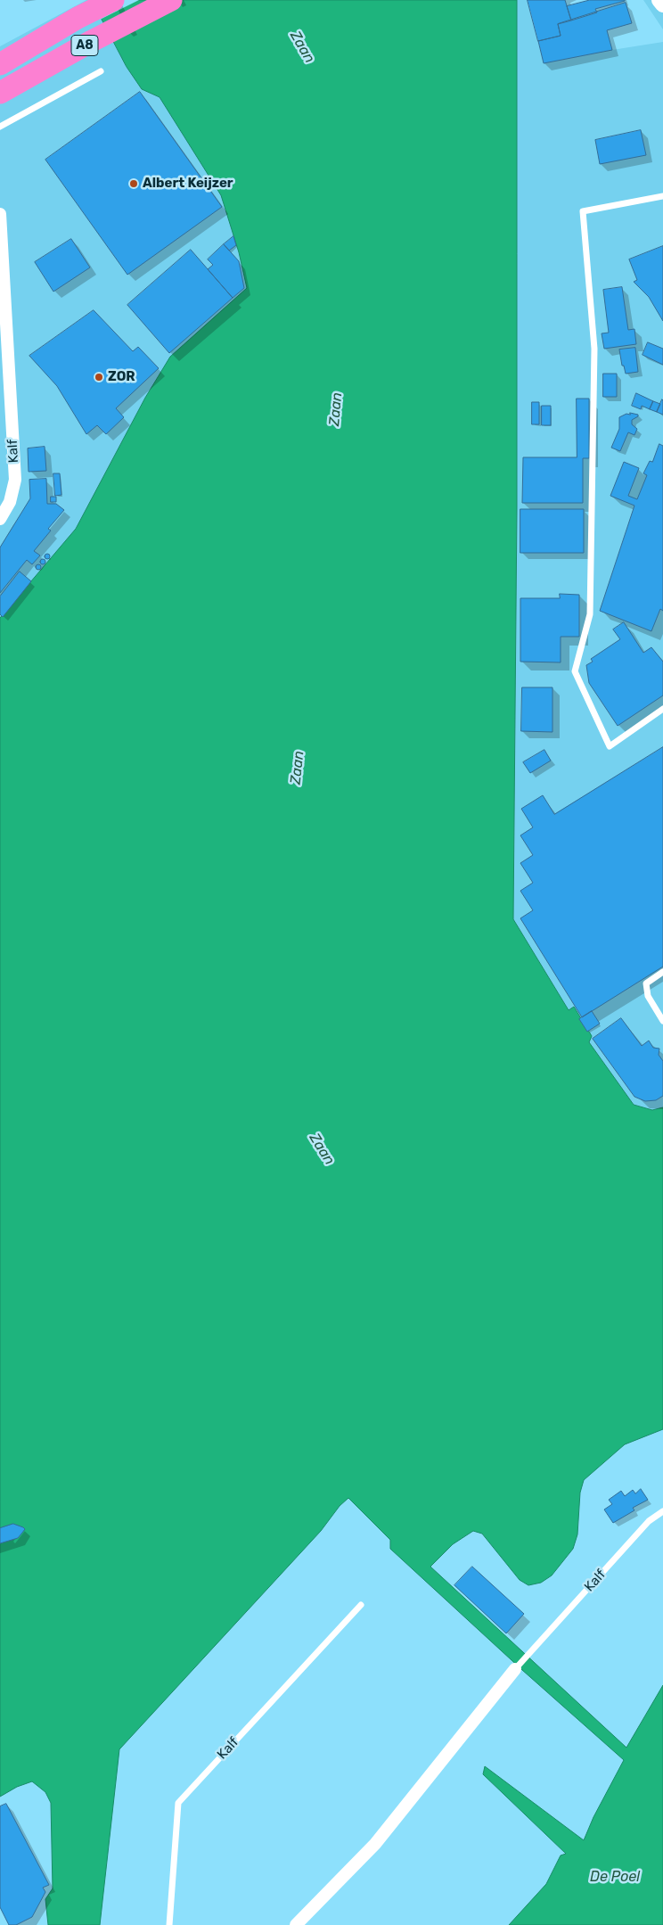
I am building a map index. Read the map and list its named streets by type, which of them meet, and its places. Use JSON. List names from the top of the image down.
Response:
{
  "streets": {
    "highway": ["A8"],
    "street": ["Kalf"]
  },
  "water": ["Zaan", "De Poel"],
  "places": ["Albert Keijzer", "ZOR"]
}
